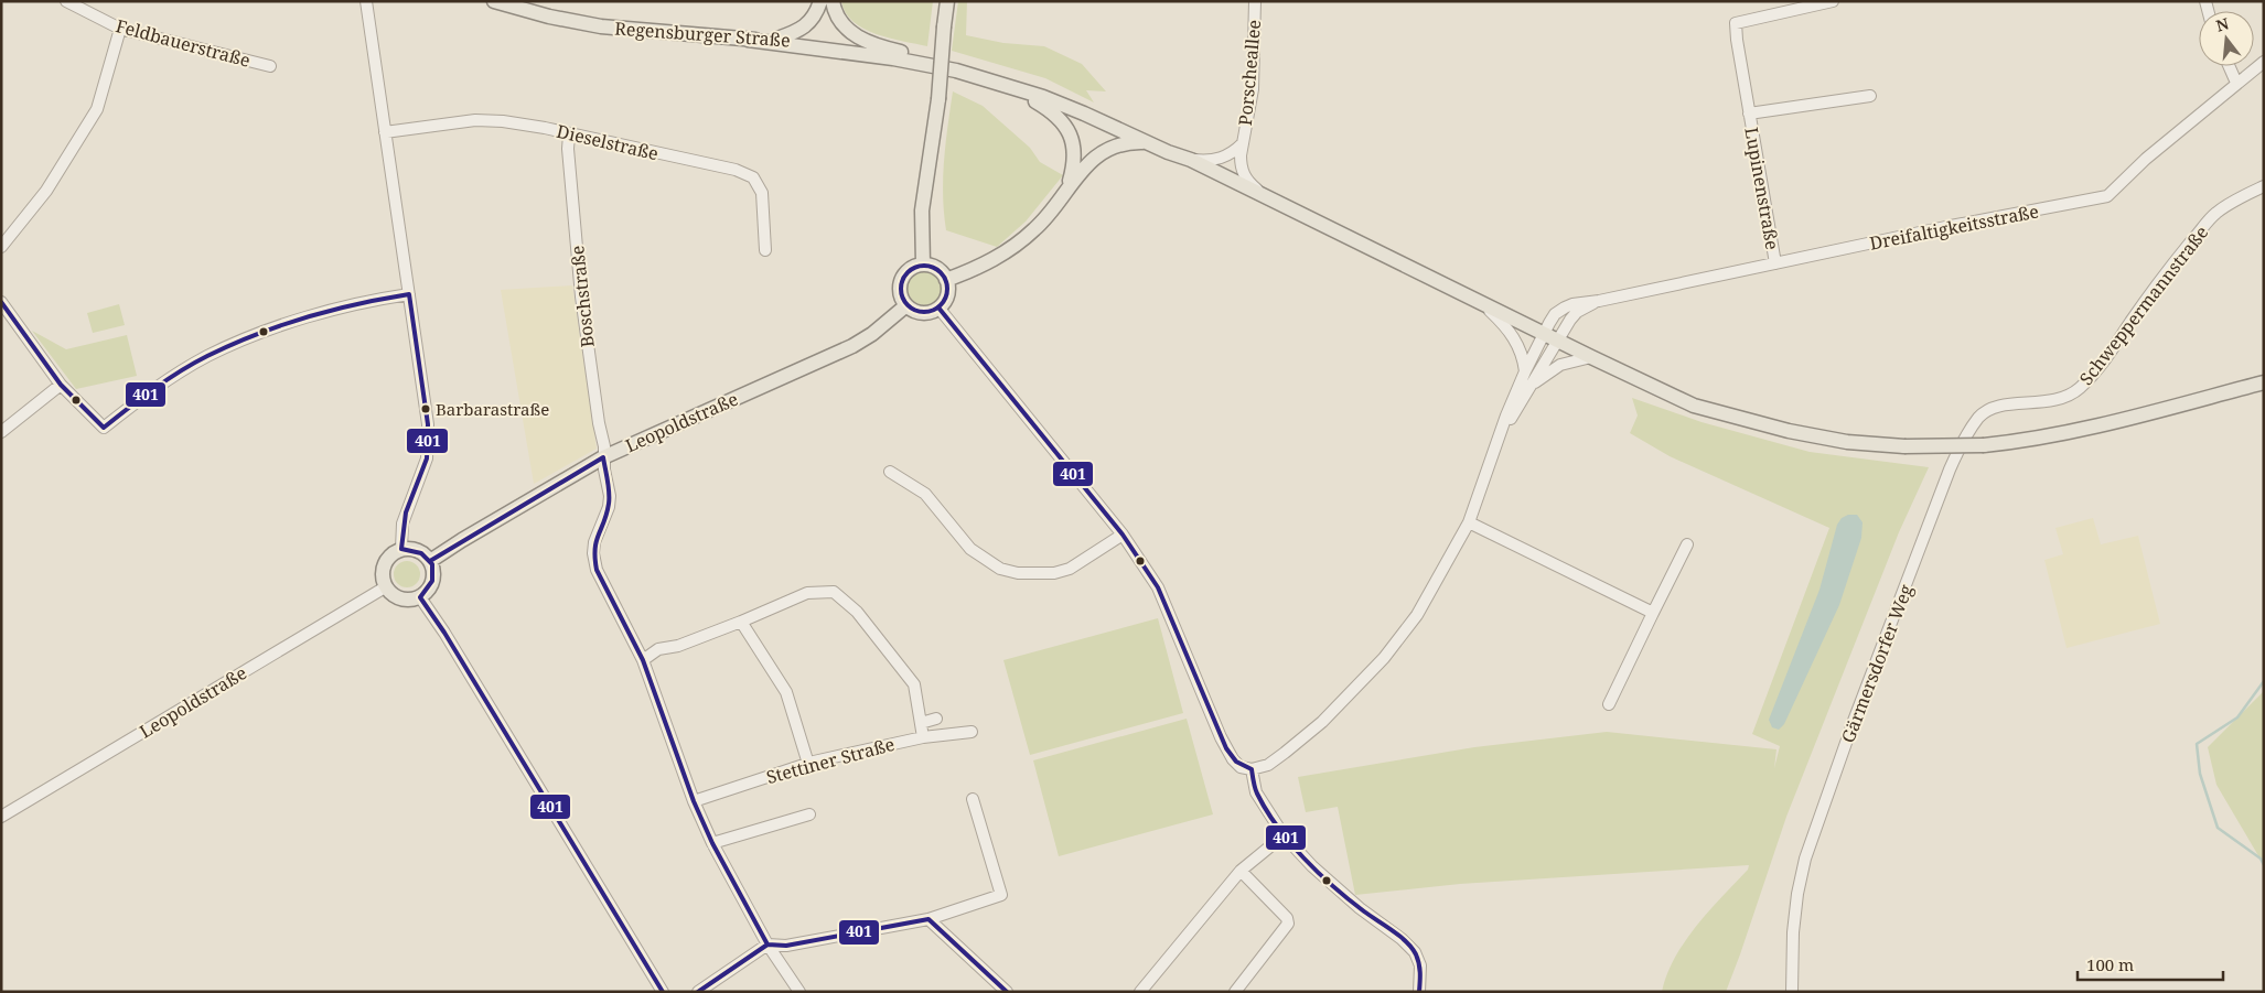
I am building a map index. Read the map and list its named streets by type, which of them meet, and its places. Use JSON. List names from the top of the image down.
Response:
{
  "streets": {
    "main road": ["Regensburger Straße", "Leopoldstraße"],
    "street": [
      "Feldbauerstraße",
      "Porscheallee",
      "Dieselstraße",
      "Lupinenstraße",
      "Dreifaltigkeitsstraße",
      "Boschstraße",
      "Schweppermannstraße",
      "Gärmersdorfer Weg",
      "Stettiner Straße"
    ]
  },
  "crossings": [
    ["Dieselstraße", "Boschstraße"],
    ["Lupinenstraße", "Dreifaltigkeitsstraße"],
    ["Boschstraße", "Leopoldstraße"],
    ["Boschstraße", "Stettiner Straße"],
    ["Schweppermannstraße", "Gärmersdorfer Weg"]
  ],
  "places": ["Barbarastraße"],
  "lines": ["transit line 401"],
  "scale_bar": "100 m",
  "north": "top"
}
